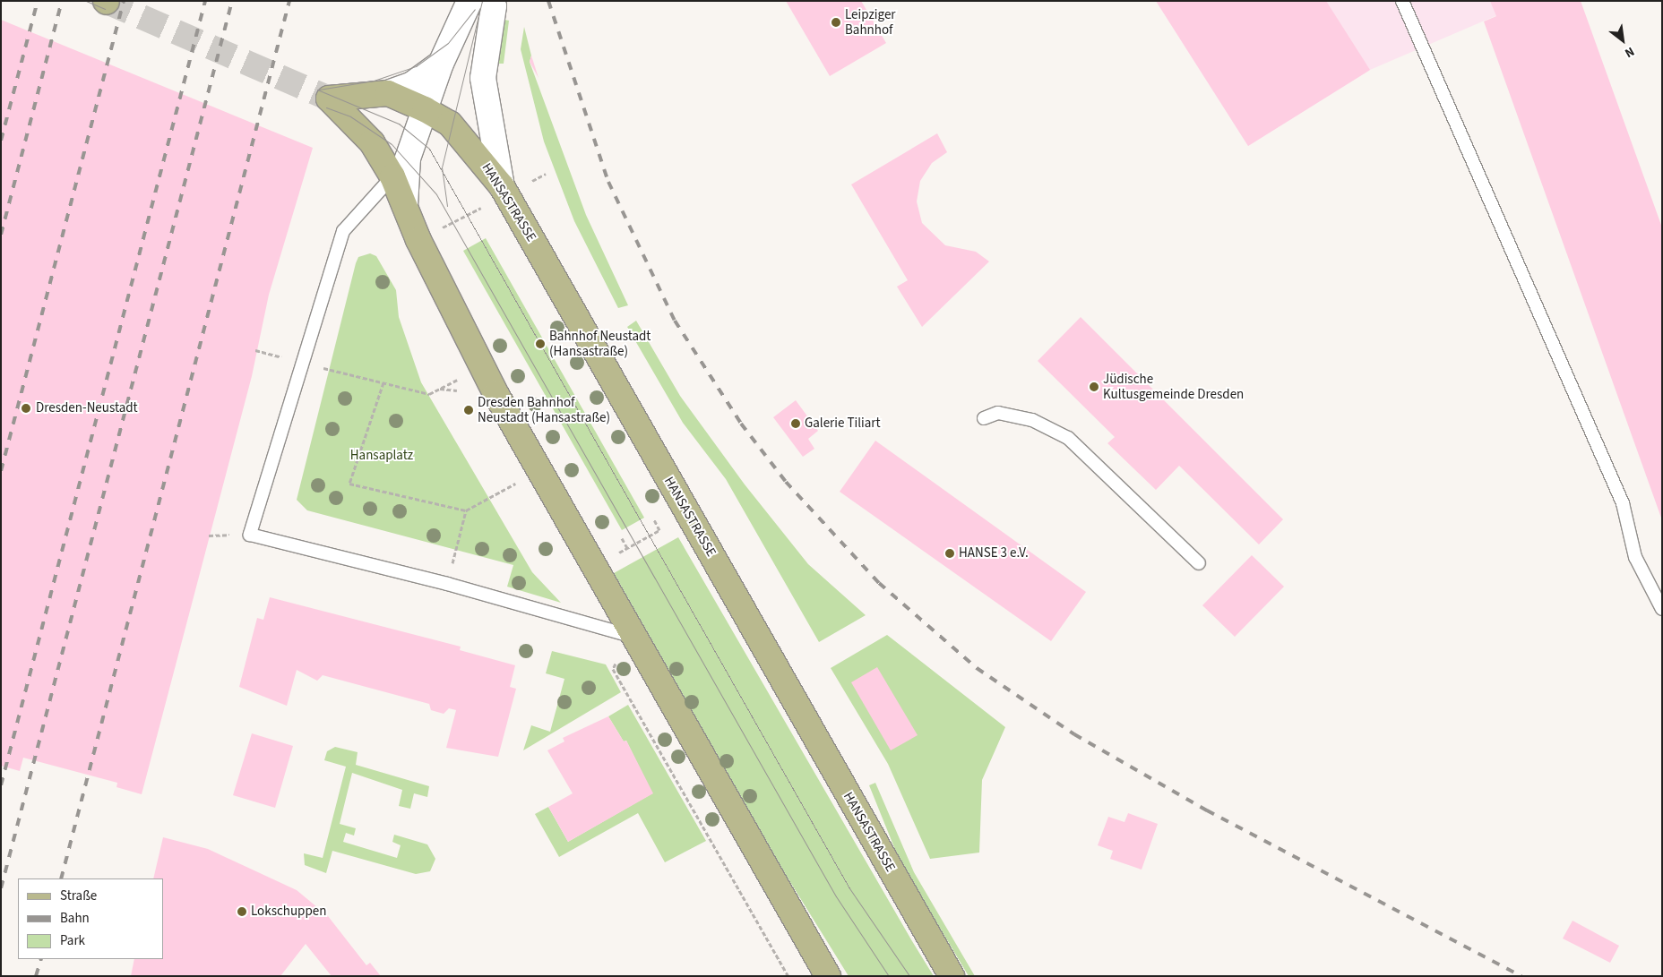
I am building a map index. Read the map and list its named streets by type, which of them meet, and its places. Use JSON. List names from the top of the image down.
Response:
{
  "streets": {
    "main road": ["HANSASTRASSE"]
  },
  "parks": ["Hansaplatz"],
  "places": [
    "Leipziger Bahnhof",
    "Bahnhof Neustadt (Hansastraße)",
    "Jüdische Kultusgemeinde Dresden",
    "Dresden-Neustadt",
    "Dresden Bahnhof Neustadt (Hansastraße)",
    "Galerie Tiliart",
    "HANSE 3 e.V.",
    "Lokschuppen"
  ],
  "legend": ["Straße", "Bahn", "Park"],
  "north": "bottom right"
}
